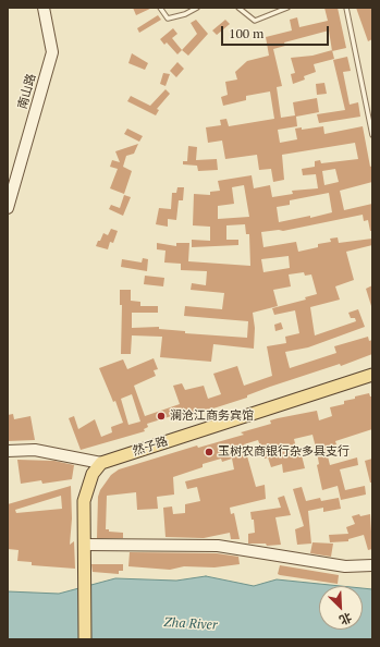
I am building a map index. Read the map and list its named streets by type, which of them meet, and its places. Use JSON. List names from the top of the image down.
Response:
{
  "streets": {
    "main road": ["然子路"],
    "street": ["南山路"]
  },
  "water": ["Zha River"],
  "places": ["澜沧江商务宾馆", "玉树农商银行杂多县支行"],
  "scale_bar": "100 m",
  "north": "bottom right"
}
